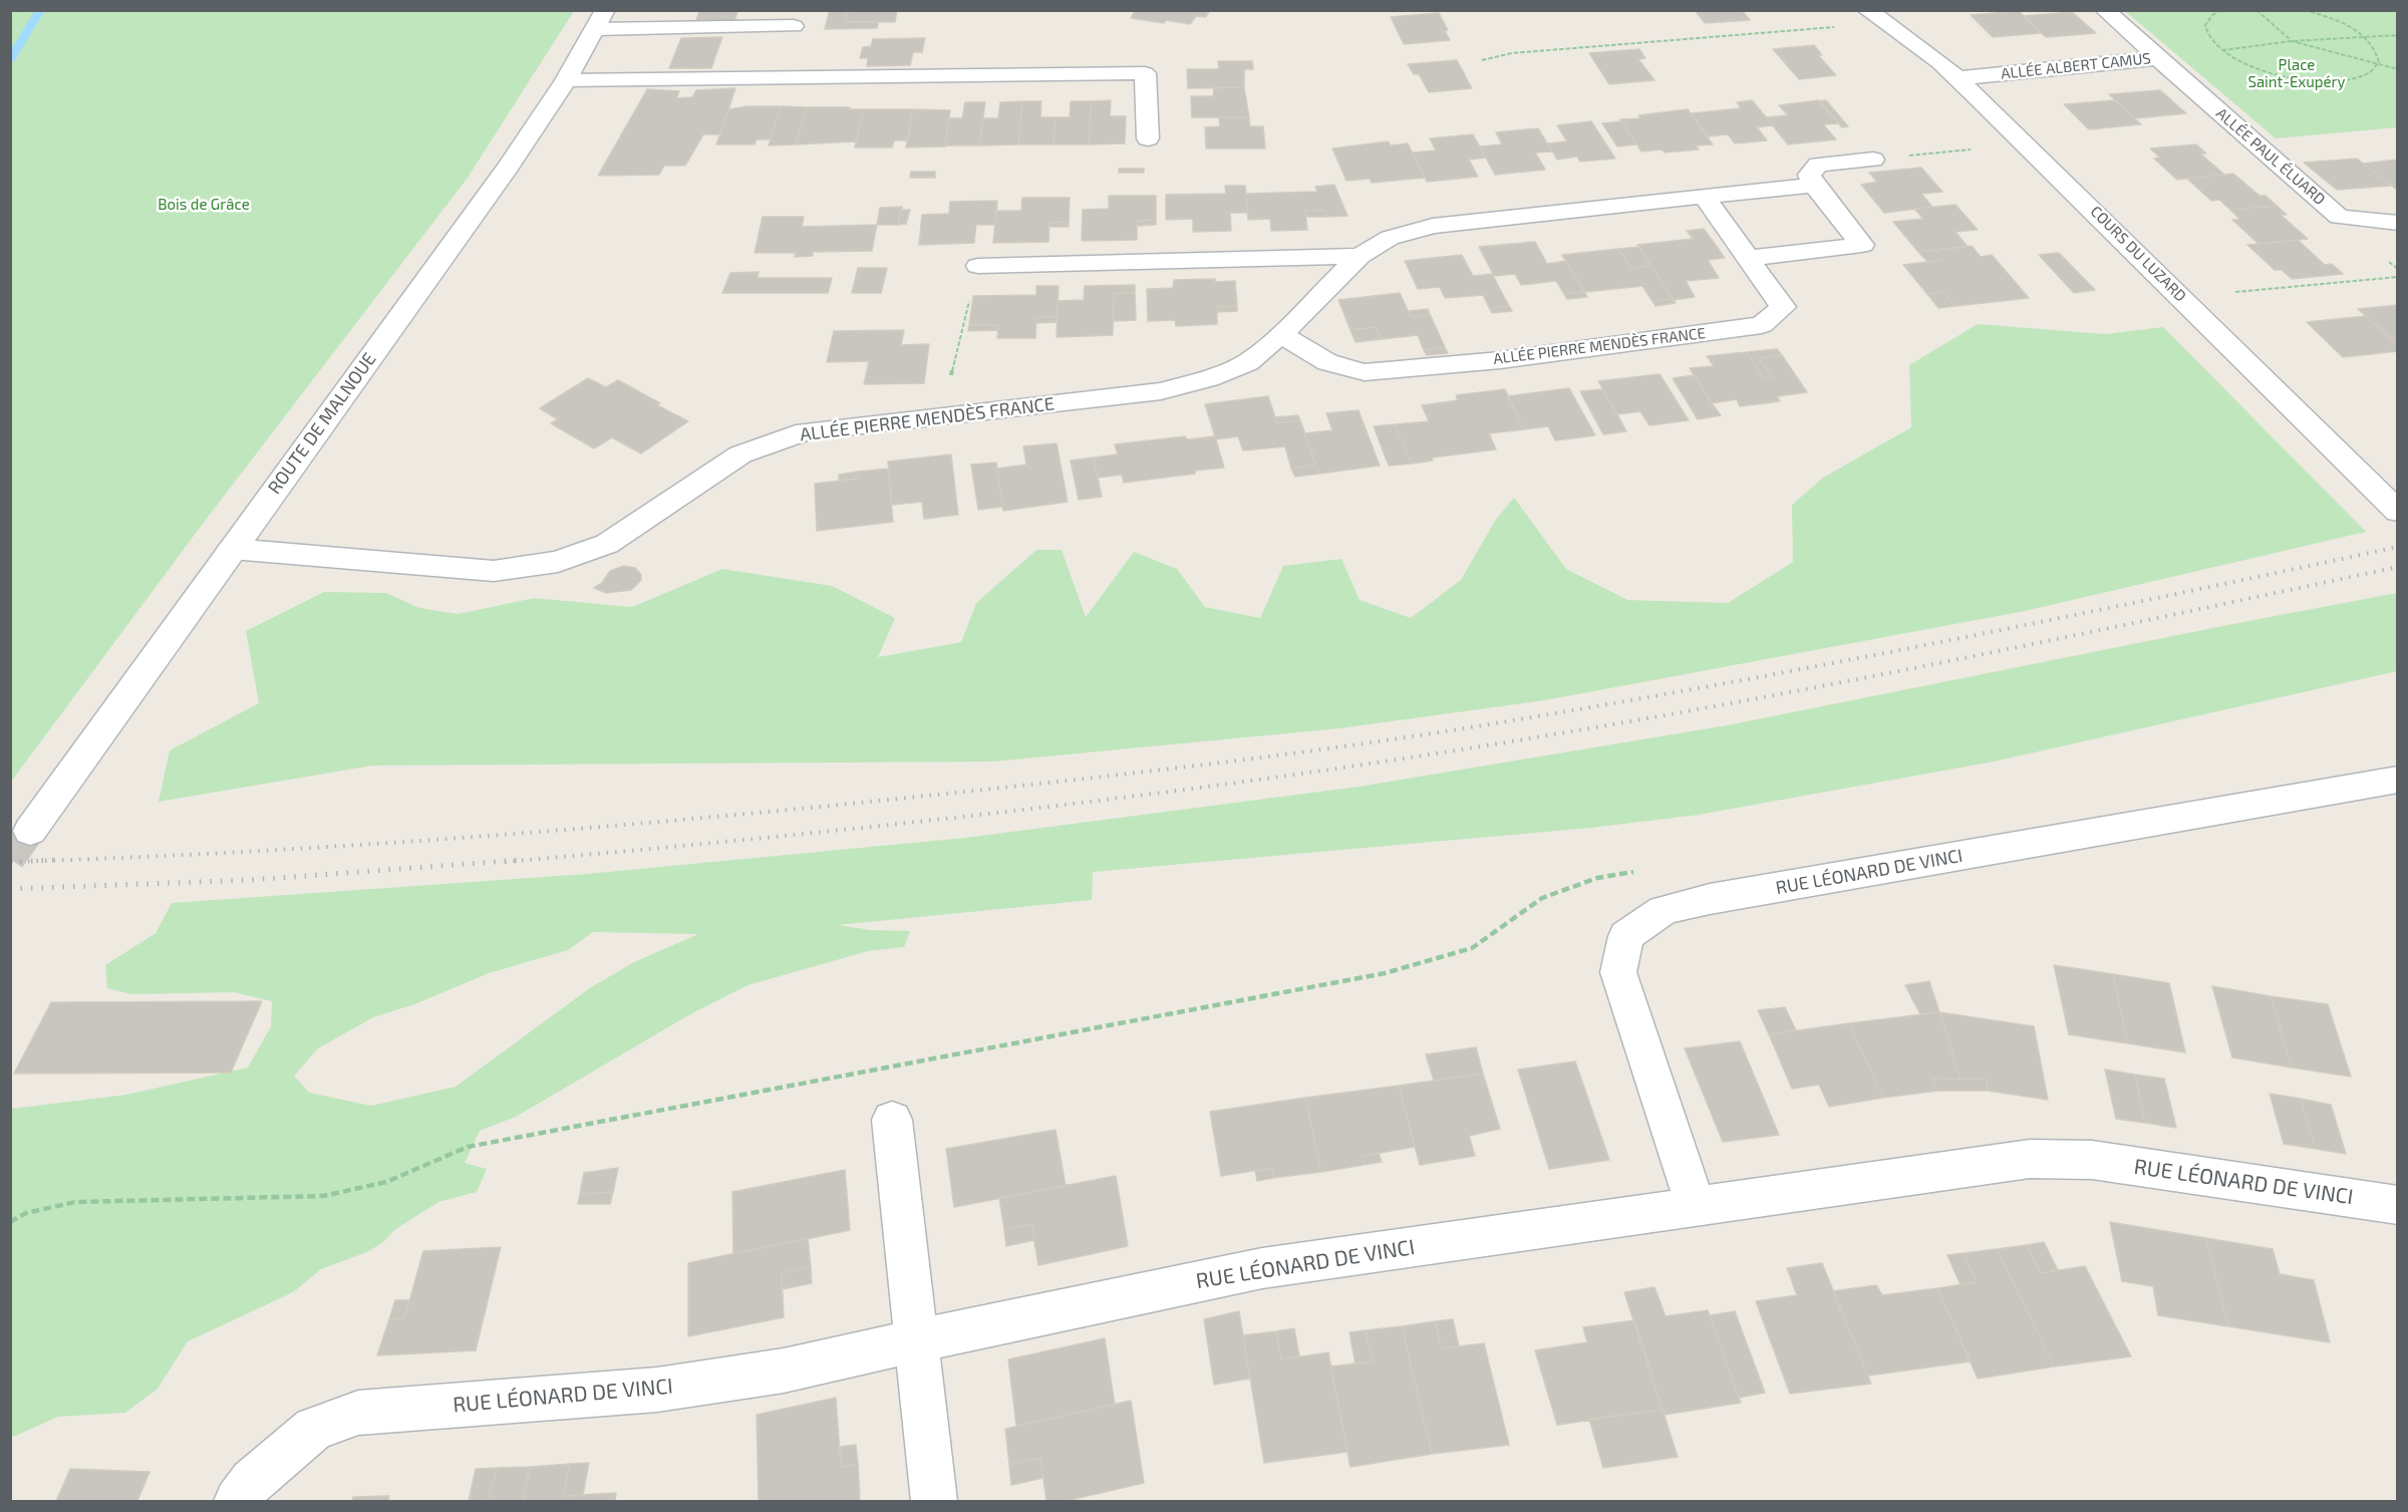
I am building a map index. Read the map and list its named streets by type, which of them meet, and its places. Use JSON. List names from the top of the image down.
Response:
{
  "streets": {
    "street": [
      "ALLÉE ALBERT CAMUS",
      "ALLÉE PAUL ÉLUARD",
      "COURS DU LUZARD",
      "ALLÉE PIERRE MENDÈS FRANCE",
      "ROUTE DE MALNOUE",
      "RUE LÉONARD DE VINCI"
    ]
  },
  "crossings": [
    ["ALLÉE ALBERT CAMUS", "ALLÉE PAUL ÉLUARD"],
    ["ALLÉE ALBERT CAMUS", "COURS DU LUZARD"],
    ["ALLÉE PIERRE MENDÈS FRANCE", "ROUTE DE MALNOUE"]
  ],
  "parks": ["Place Saint-Exupéry", "Bois de Grâce"]
}
